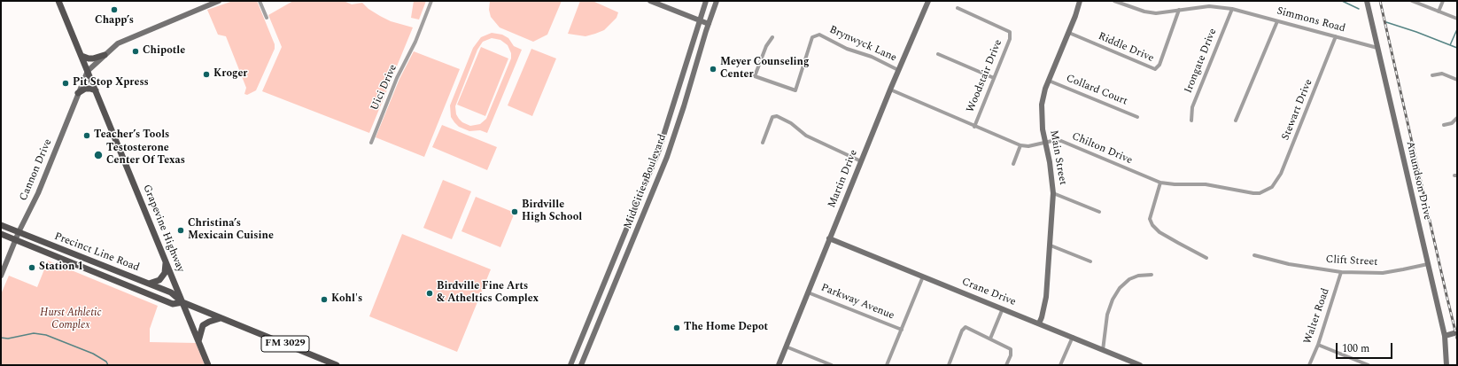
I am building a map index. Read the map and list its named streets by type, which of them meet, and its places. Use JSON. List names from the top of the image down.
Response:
{
  "streets": {
    "main road": ["Grapevine Highway", "Precinct Line Road", "FM 3029"],
    "street": [
      "Simmons Road",
      "Brynwyck Lane",
      "Riddle Drive",
      "Irongate Drive",
      "Woodstair Drive",
      "Uici Drive",
      "Collard Court",
      "Stewart Drive",
      "Chilton Drive",
      "Main Street",
      "Cannon Drive",
      "Martin Drive",
      "Amundson Drive",
      "Mid Cities Boulevard",
      "Clift Street",
      "Crane Drive",
      "Parkway Avenue",
      "Walter Road"
    ]
  },
  "crossings": [
    ["Simmons Road", "Riddle Drive"],
    ["Simmons Road", "Irongate Drive"],
    ["Simmons Road", "Stewart Drive"],
    ["Simmons Road", "Amundson Drive"],
    ["Brynwyck Lane", "Martin Drive"],
    ["Riddle Drive", "Main Street"],
    ["Woodstair Drive", "Chilton Drive"],
    ["Collard Court", "Main Street"],
    ["Stewart Drive", "Chilton Drive"],
    ["Chilton Drive", "Main Street"],
    ["Chilton Drive", "Martin Drive"],
    ["Main Street", "Crane Drive"],
    ["Cannon Drive", "Grapevine Highway"],
    ["Cannon Drive", "Precinct Line Road"],
    ["Martin Drive", "Crane Drive"],
    ["Martin Drive", "Parkway Avenue"],
    ["Amundson Drive", "Clift Street"],
    ["Grapevine Highway", "Precinct Line Road"],
    ["Clift Street", "Walter Road"]
  ],
  "parks": ["Hurst Athletic Complex"],
  "places": [
    "Chapp’s",
    "Chipotle",
    "Meyer Counseling Center",
    "Kroger",
    "Pit Stop Xpress",
    "Teacher’s Tools",
    "Testosterone Center Of Texas",
    "Birdville High School",
    "Christina’s Mexicain Cuisine",
    "Station 1",
    "Birdville Fine Arts & Atheltics Complex",
    "Kohl's",
    "The Home Depot"
  ],
  "scale_bar": "100 m"
}
